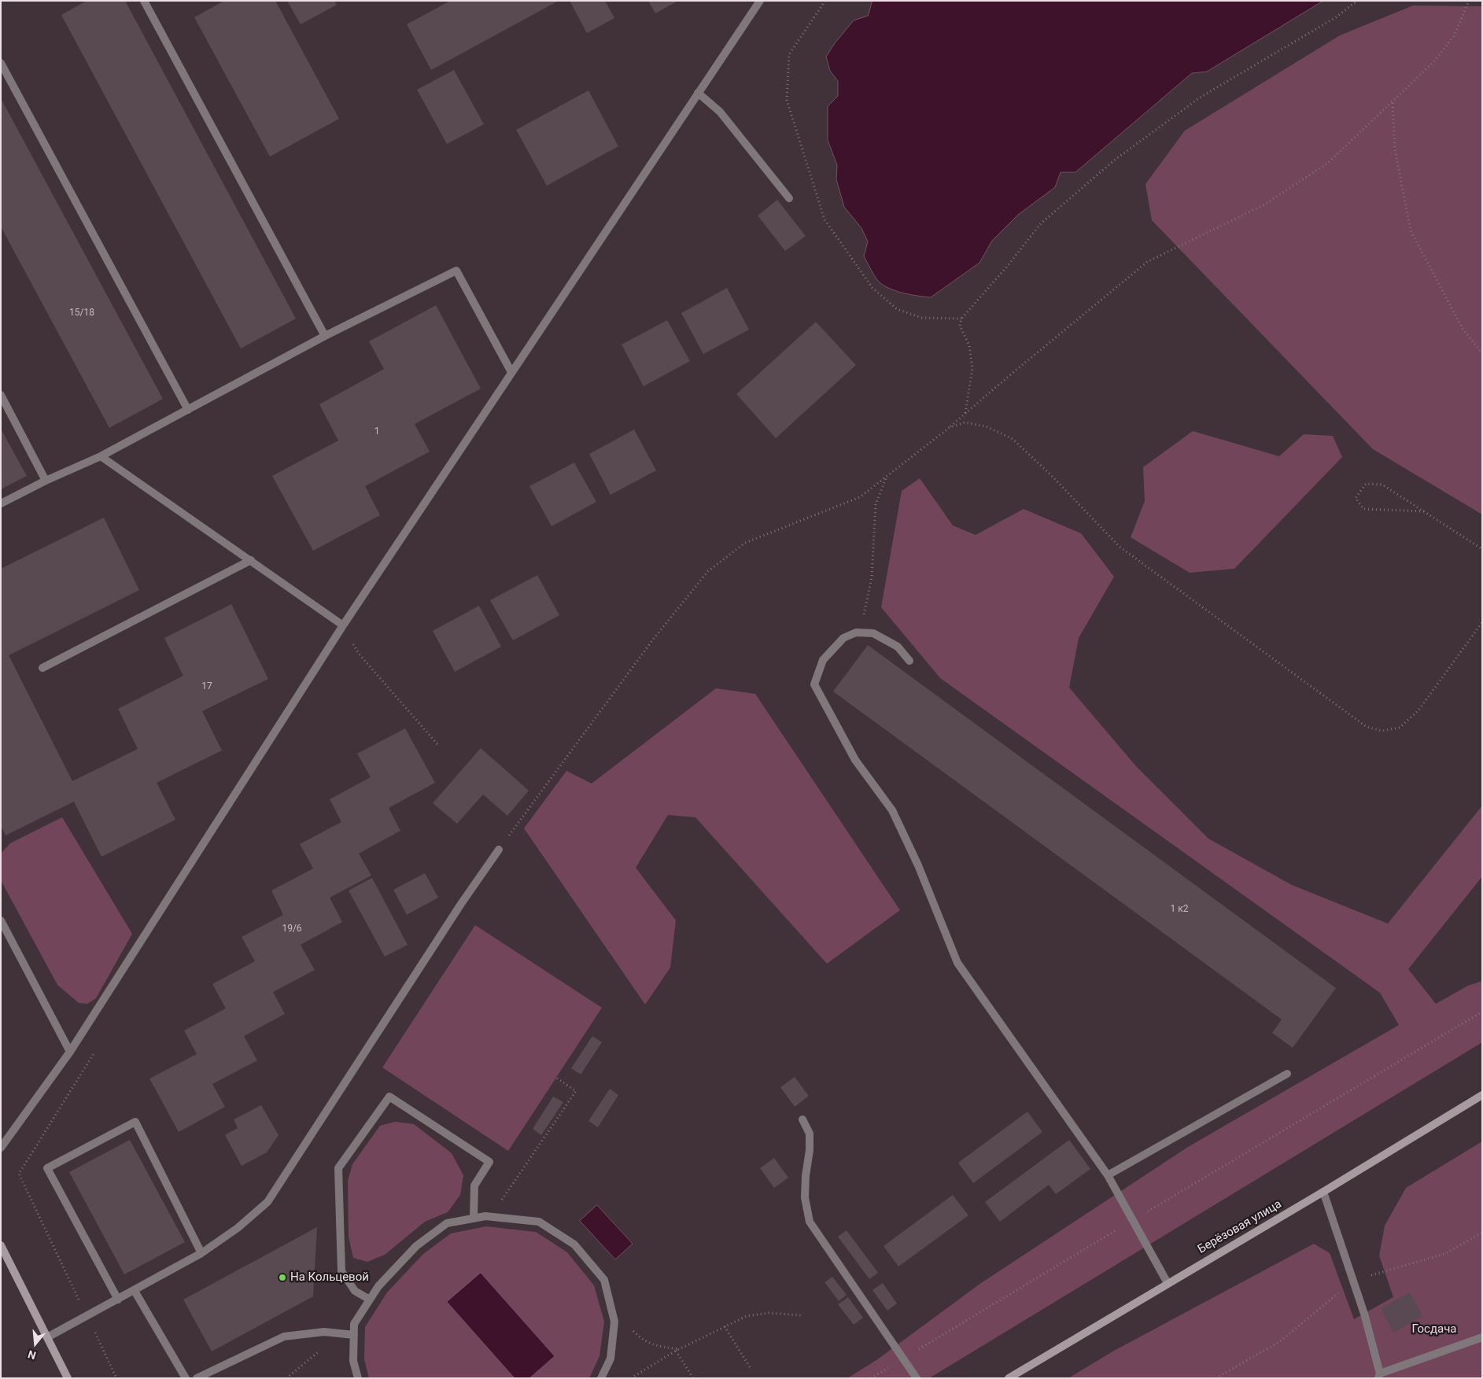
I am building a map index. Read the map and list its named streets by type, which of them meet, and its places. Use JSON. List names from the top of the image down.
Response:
{
  "streets": {
    "main road": ["Берёзовая улица"]
  },
  "parks": ["Госдача"],
  "places": ["На Кольцевой"],
  "house_numbers": [
    "15/18",
    "1",
    "17",
    "1 к2",
    "19/6"
  ],
  "north": "bottom"
}
